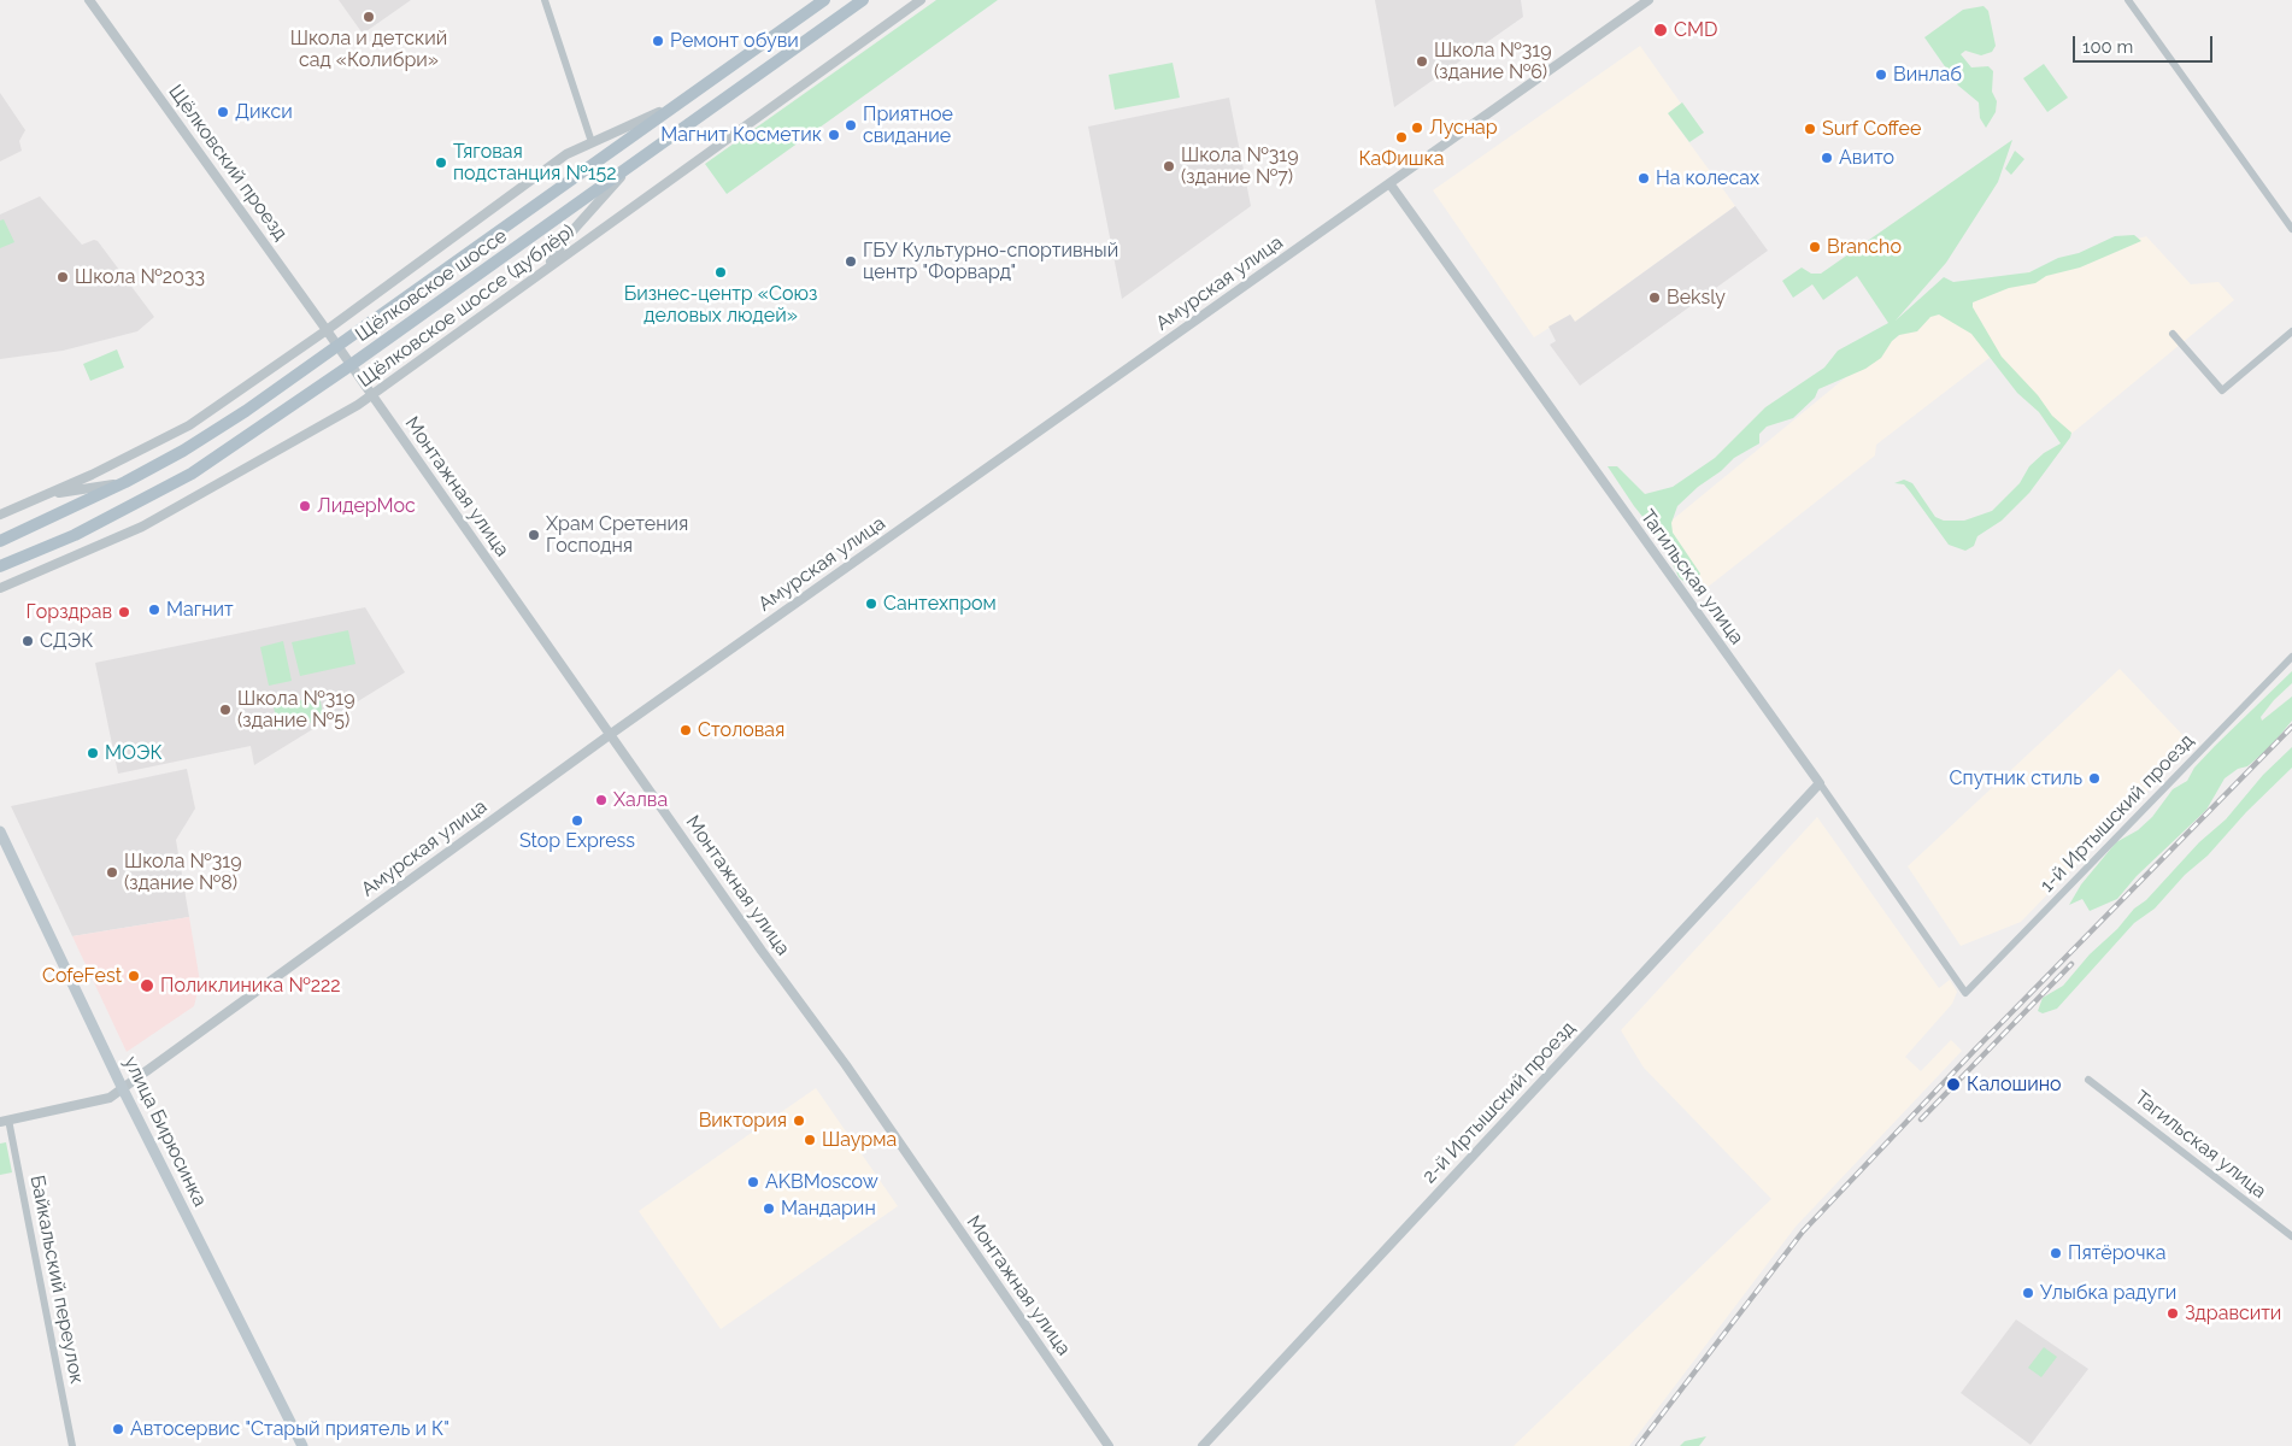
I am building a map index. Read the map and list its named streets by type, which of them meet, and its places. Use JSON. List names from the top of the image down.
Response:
{
  "streets": {
    "main road": ["Щёлковское шоссе", "улица Бирюсинка"],
    "street": [
      "Щёлковский проезд",
      "Амурская улица",
      "Щёлковское шоссе (дублёр)",
      "Монтажная улица",
      "Тагильская улица",
      "1-й Иртышский проезд",
      "2-й Иртышский проезд",
      "Байкальский переулок"
    ]
  },
  "crossings": [
    ["Щёлковский проезд", "Щёлковское шоссе"],
    ["Щёлковский проезд", "Монтажная улица"],
    ["Амурская улица", "Монтажная улица"],
    ["Амурская улица", "Тагильская улица"],
    ["Амурская улица", "улица Бирюсинка"],
    ["Амурская улица", "Байкальский переулок"],
    ["Щёлковское шоссе", "Монтажная улица"],
    ["Щёлковское шоссе (дублёр)", "Монтажная улица"],
    ["Тагильская улица", "1-й Иртышский проезд"],
    ["Тагильская улица", "2-й Иртышский проезд"]
  ],
  "places": [
    "Школа и детский сад «Колибри»",
    "CMD",
    "Ремонт обуви",
    "Школа №319 (здание №6)",
    "Винлаб",
    "Дикси",
    "Приятное свидание",
    "Луснар",
    "Surf Coffee",
    "Магнит Косметик",
    "КаФишка",
    "Авито",
    "Тяговая подстанция №152",
    "Школа №319 (здание №7)",
    "На колесах",
    "Brancho",
    "ГБУ Культурно-спортивный центр \"Форвард\"",
    "Бизнес-центр «Союз деловых людей»",
    "Школа №2033",
    "Beksly",
    "ЛидерМос",
    "Храм Сретения Господня",
    "Сантехпром",
    "Магнит",
    "Горздрав",
    "СДЭК",
    "Школа №319 (здание №5)",
    "Столовая",
    "МОЭК",
    "Спутник стиль",
    "Халва",
    "Stop Express",
    "Школа №319 (здание №8)",
    "CofeFest",
    "Поликлиника №222",
    "Калошино",
    "Виктория",
    "Шаурма",
    "AKBMoscow",
    "Мандарин",
    "Пятёрочка",
    "Улыбка радуги",
    "Здравсити",
    "Автосервис \"Старый приятель и К\""
  ],
  "scale_bar": "100 m"
}
